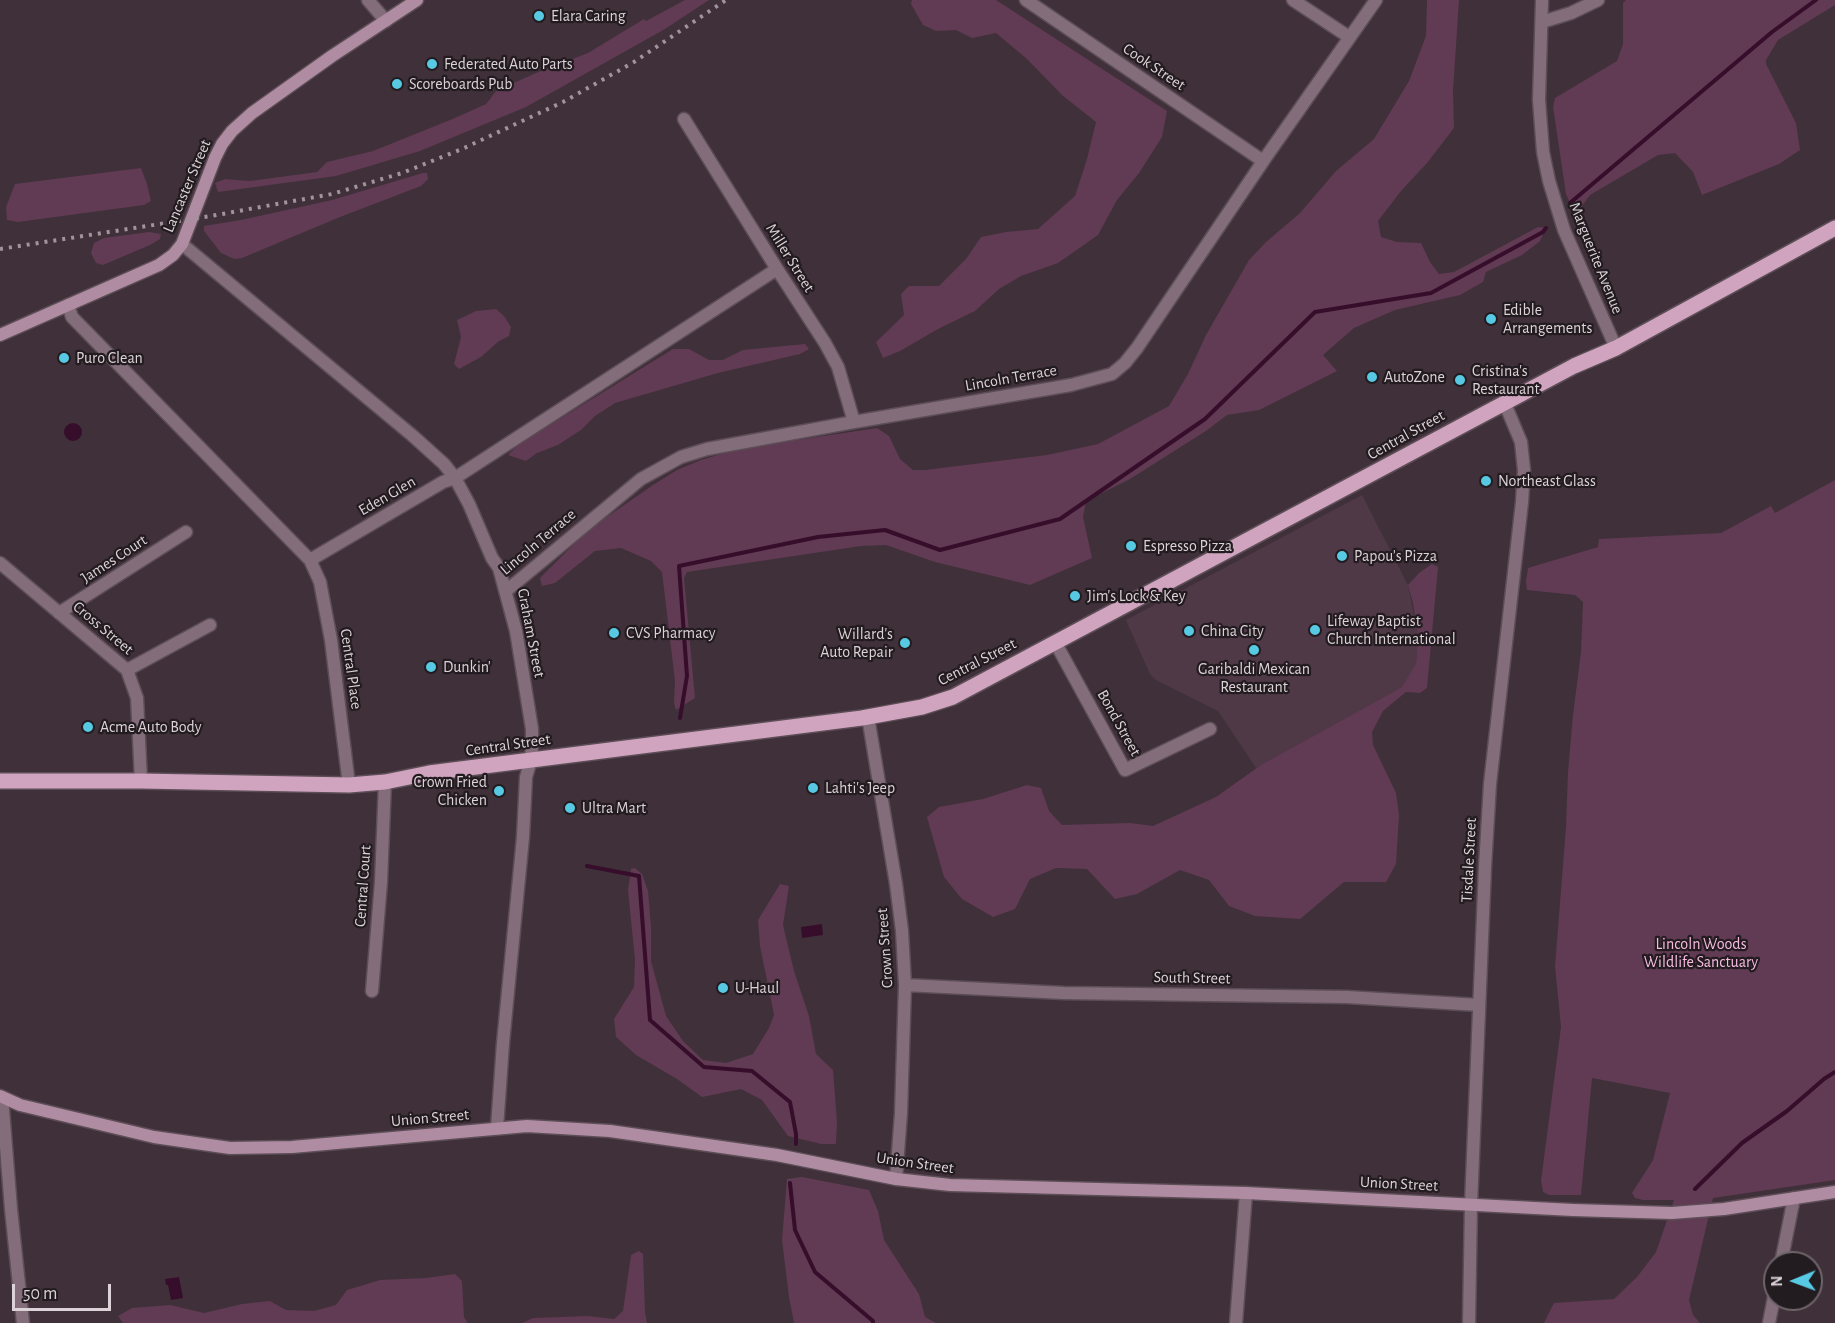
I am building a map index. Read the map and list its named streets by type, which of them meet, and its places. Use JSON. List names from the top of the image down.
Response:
{
  "streets": {
    "main road": ["Lancaster Street", "Central Street", "Union Street"],
    "street": [
      "Cook Street",
      "Miller Street",
      "Marguerite Avenue",
      "Lincoln Terrace",
      "Eden Glen",
      "James Court",
      "Cross Street",
      "Graham Street",
      "Central Place",
      "Bond Street",
      "Tisdale Street",
      "Central Court",
      "Crown Street",
      "South Street"
    ]
  },
  "crossings": [
    ["Cook Street", "Lincoln Terrace"],
    ["Lancaster Street", "Graham Street"],
    ["Miller Street", "Lincoln Terrace"],
    ["Miller Street", "Eden Glen"],
    ["Marguerite Avenue", "Central Street"],
    ["Lincoln Terrace", "Graham Street"],
    ["Central Street", "Cross Street"],
    ["Central Street", "Graham Street"],
    ["Central Street", "Central Place"],
    ["Central Street", "Bond Street"],
    ["Central Street", "Tisdale Street"],
    ["Central Street", "Central Court"],
    ["Central Street", "Crown Street"],
    ["Eden Glen", "Graham Street"],
    ["Eden Glen", "Central Place"],
    ["James Court", "Cross Street"],
    ["Graham Street", "Union Street"],
    ["Tisdale Street", "South Street"],
    ["Tisdale Street", "Union Street"],
    ["Crown Street", "South Street"],
    ["Crown Street", "Union Street"]
  ],
  "parks": ["Lincoln Woods Wildlife Sanctuary"],
  "places": [
    "Elara Caring",
    "Federated Auto Parts",
    "Scoreboards Pub",
    "Edible Arrangements",
    "Puro Clean",
    "AutoZone",
    "Cristina's Restaurant",
    "Northeast Glass",
    "Espresso Pizza",
    "Papou's Pizza",
    "Jim's Lock & Key",
    "Lifeway Baptist Church International",
    "China City",
    "CVS Pharmacy",
    "Willard's Auto Repair",
    "Garibaldi Mexican Restaurant",
    "Dunkin'",
    "Acme Auto Body",
    "Lahti's Jeep",
    "Crown Fried Chicken",
    "Ultra Mart",
    "U-Haul"
  ],
  "scale_bar": "50 m",
  "north": "left"
}
